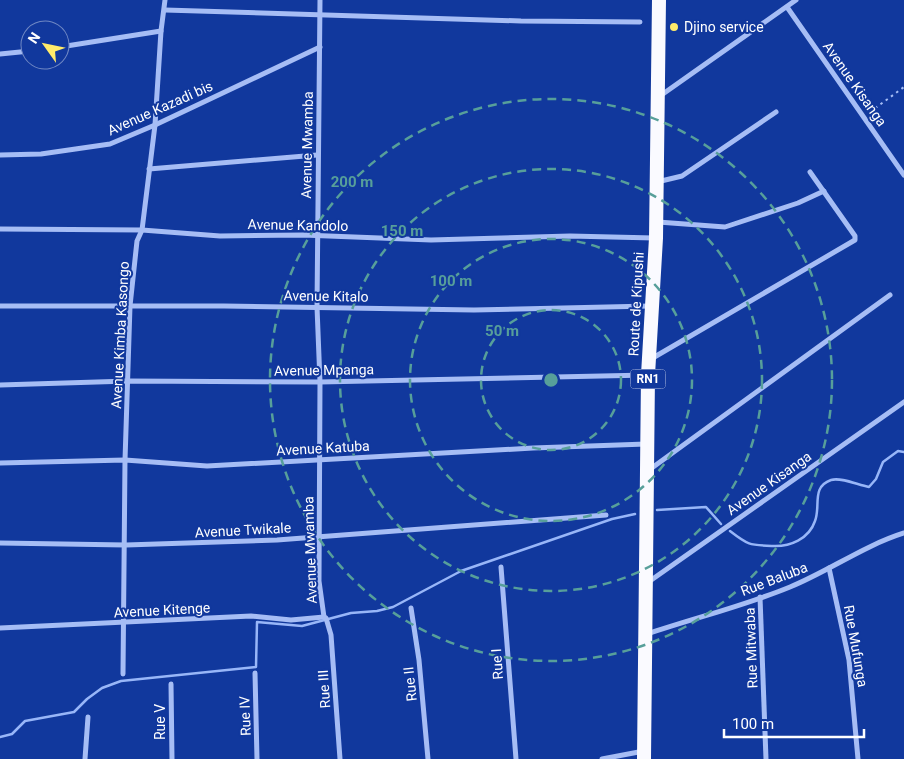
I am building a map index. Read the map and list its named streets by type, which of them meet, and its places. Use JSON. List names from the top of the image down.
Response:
{
  "streets": {
    "highway": ["Route de Kipushi", "RN1"],
    "street": [
      "Avenue Kisanga",
      "Avenue Kazadi bis",
      "Avenue Mwamba",
      "Avenue Kandolo",
      "Avenue Kitalo",
      "Avenue Kimba Kasongo",
      "Avenue Mpanga",
      "Avenue Katuba",
      "Avenue Twikale",
      "Rue Baluba",
      "Avenue Kitenge",
      "Rue Mufunga",
      "Rue Mitwaba",
      "Rue I",
      "Rue II",
      "Rue III",
      "Rue IV",
      "Rue V"
    ]
  },
  "crossings": [
    ["Avenue Kisanga", "Route de Kipushi"],
    ["Avenue Kazadi bis", "Avenue Mwamba"],
    ["Avenue Kazadi bis", "Avenue Kimba Kasongo"],
    ["Avenue Mwamba", "Avenue Kandolo"],
    ["Avenue Mwamba", "Avenue Kitalo"],
    ["Avenue Mwamba", "Avenue Mpanga"],
    ["Avenue Mwamba", "Avenue Katuba"],
    ["Avenue Mwamba", "Avenue Twikale"],
    ["Avenue Mwamba", "Avenue Kitenge"],
    ["Avenue Mwamba", "Rue III"],
    ["Avenue Kandolo", "Route de Kipushi"],
    ["Avenue Kandolo", "Avenue Kimba Kasongo"],
    ["Avenue Kitalo", "Route de Kipushi"],
    ["Avenue Kitalo", "Avenue Kimba Kasongo"],
    ["Route de Kipushi", "Avenue Mpanga"],
    ["Route de Kipushi", "Avenue Katuba"],
    ["Route de Kipushi", "Rue Baluba"],
    ["Avenue Kimba Kasongo", "Avenue Mpanga"],
    ["Avenue Kimba Kasongo", "Avenue Katuba"],
    ["Avenue Kimba Kasongo", "Avenue Twikale"],
    ["Avenue Kimba Kasongo", "Avenue Kitenge"],
    ["Rue Baluba", "Rue Mufunga"],
    ["Rue Baluba", "Rue Mitwaba"],
    ["Avenue Kitenge", "Rue III"]
  ],
  "places": ["Djino service"],
  "scale_bar": "100 m",
  "north": "top left",
  "rings": [
    "200 m",
    "150 m",
    "100 m",
    "50 m"
  ]
}
